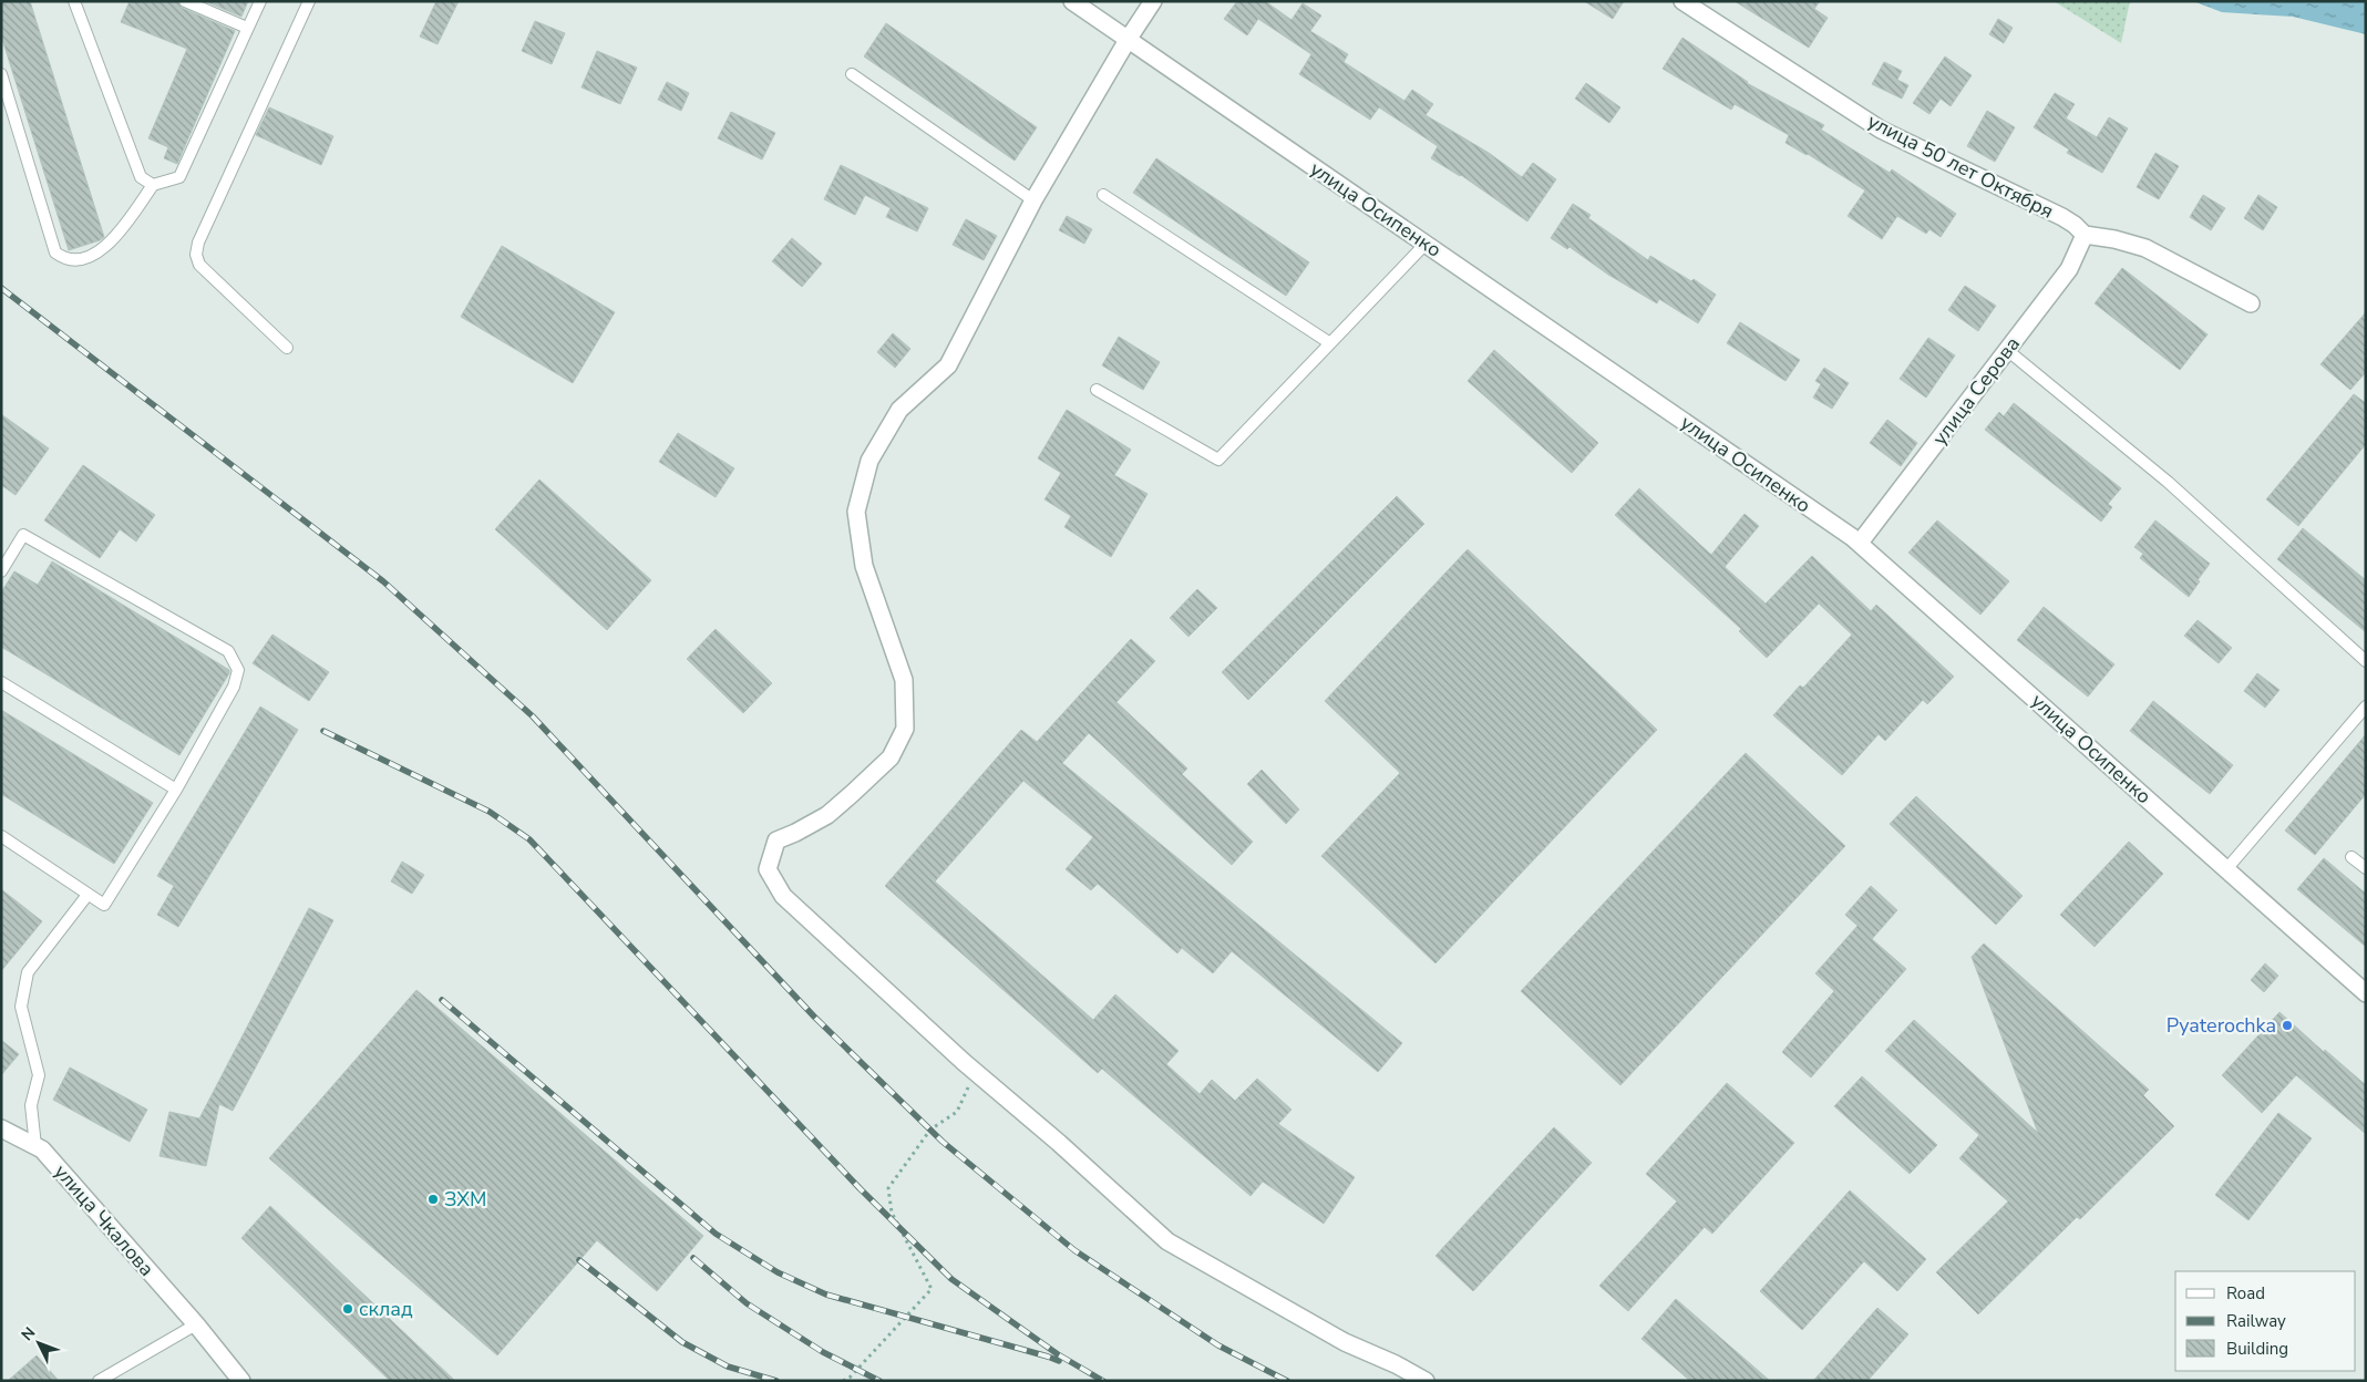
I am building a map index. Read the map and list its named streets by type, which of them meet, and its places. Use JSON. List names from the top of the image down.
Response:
{
  "streets": {
    "street": [
      "улица 50 лет Октября",
      "улица Осипенко",
      "улица Серова",
      "улица Чкалова"
    ]
  },
  "crossings": [
    ["улица 50 лет Октября", "улица Серова"],
    ["улица Осипенко", "улица Серова"]
  ],
  "places": ["Pyaterochka", "ЗХМ", "склад"],
  "legend": ["Road", "Railway", "Building"],
  "north": "top left"
}
